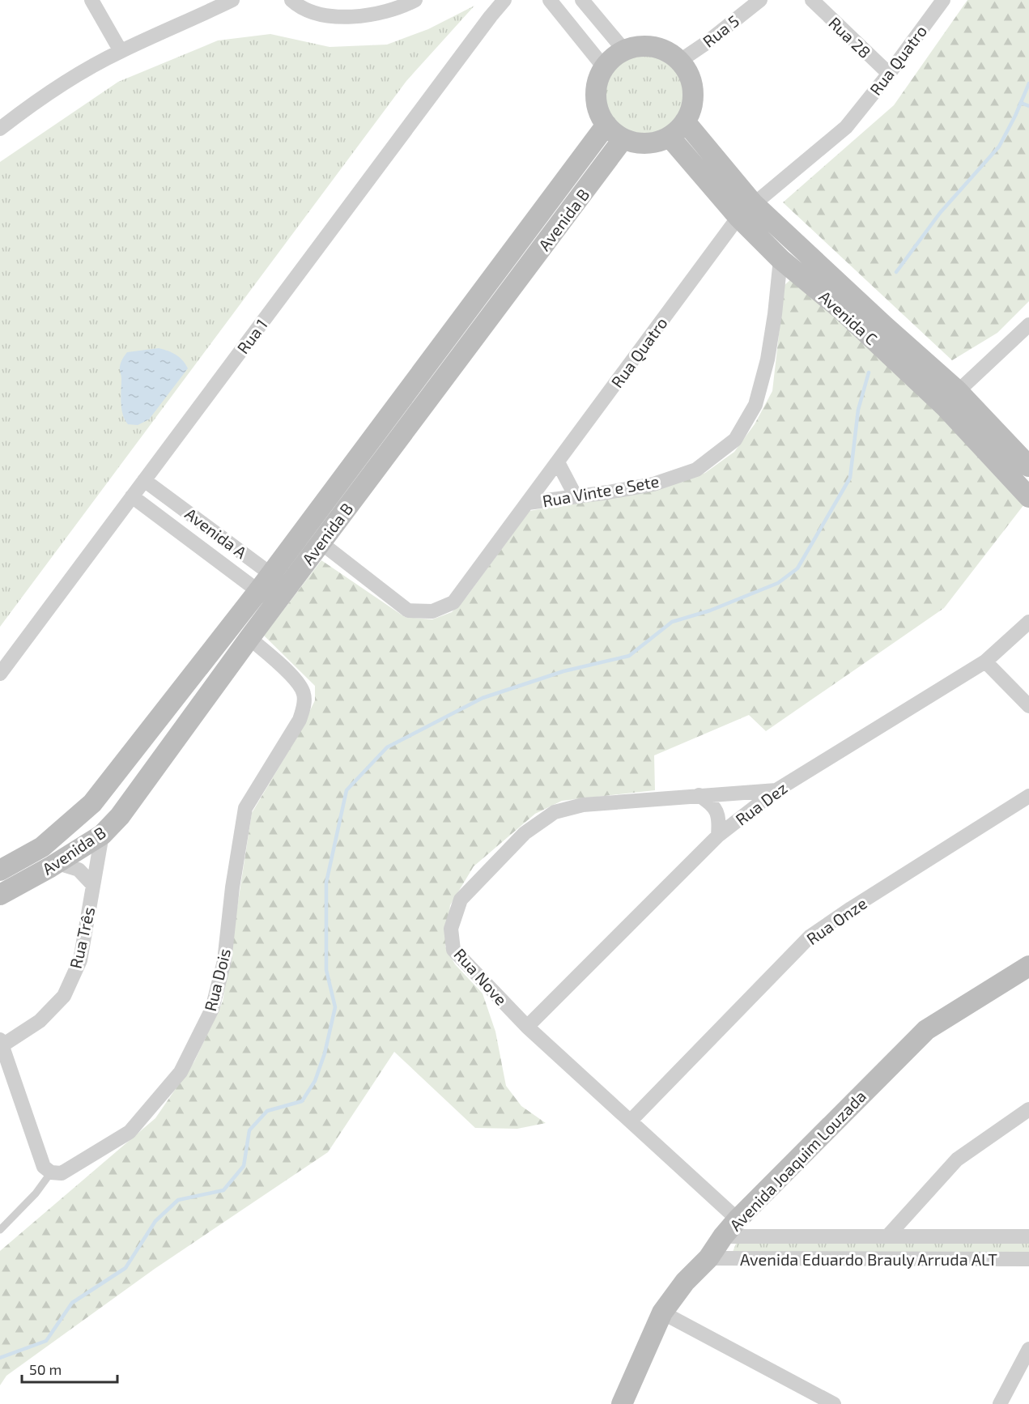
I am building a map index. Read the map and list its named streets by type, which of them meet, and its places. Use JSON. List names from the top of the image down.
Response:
{
  "streets": {
    "street": [
      "Rua 5",
      "Rua 28",
      "Rua Quatro",
      "Avenida B",
      "Avenida C",
      "Rua 1",
      "Rua Vinte e Sete",
      "Avenida A",
      "Rua Dez",
      "Rua Onze",
      "Rua Três",
      "Rua Nove",
      "Rua Dois",
      "Avenida Joaquim Louzada",
      "Avenida Eduardo Brauly Arruda ALT"
    ]
  },
  "crossings": [
    ["Rua 5", "Avenida B"],
    ["Rua 5", "Avenida C"],
    ["Rua 28", "Rua Quatro"],
    ["Rua Quatro", "Avenida B"],
    ["Rua Quatro", "Avenida C"],
    ["Rua Quatro", "Rua Vinte e Sete"],
    ["Avenida B", "Avenida C"],
    ["Avenida B", "Avenida A"],
    ["Avenida B", "Rua Três"],
    ["Avenida B", "Rua Dois"],
    ["Avenida C", "Rua Vinte e Sete"],
    ["Rua 1", "Avenida A"],
    ["Rua Dez", "Rua Nove"],
    ["Rua Onze", "Rua Nove"],
    ["Rua Nove", "Avenida Joaquim Louzada"],
    ["Avenida Joaquim Louzada", "Avenida Eduardo Brauly Arruda ALT"]
  ],
  "scale_bar": "50 m"
}
